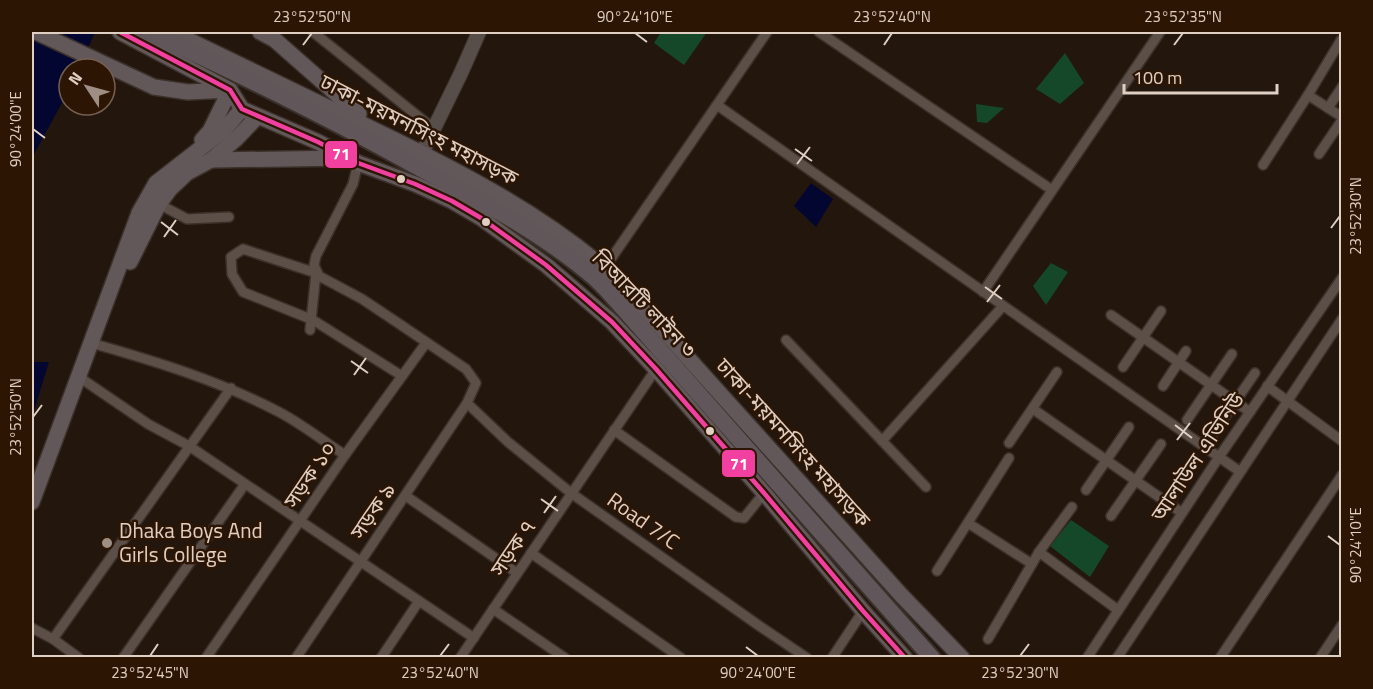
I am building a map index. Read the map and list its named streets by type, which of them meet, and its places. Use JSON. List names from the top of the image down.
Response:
{
  "streets": {
    "highway": ["ঢাকা-ময়মনসিংহ মহাসড়ক", "বিআরটি লাইন ৩"],
    "street": [
      "আলাউল এভিনিউ",
      "সড়ক ১০",
      "সড়ক ৯",
      "Road 7/C",
      "সড়ক ৭"
    ]
  },
  "crossings": [
    ["সড়ক ১০", "সড়ক ৯"],
    ["সড়ক ৯", "Road 7/C"],
    ["Road 7/C", "সড়ক ৭"]
  ],
  "places": ["Dhaka Boys And Girls College"],
  "lines": ["transit line 71"],
  "scale_bar": "100 m",
  "north": "top left",
  "coordinates": [
    "23°52'50\"N",
    "90°24'10\"E",
    "23°52'40\"N",
    "23°52'35\"N",
    "90°24'00\"E",
    "23°52'30\"N",
    "23°52'45\"N"
  ]
}
